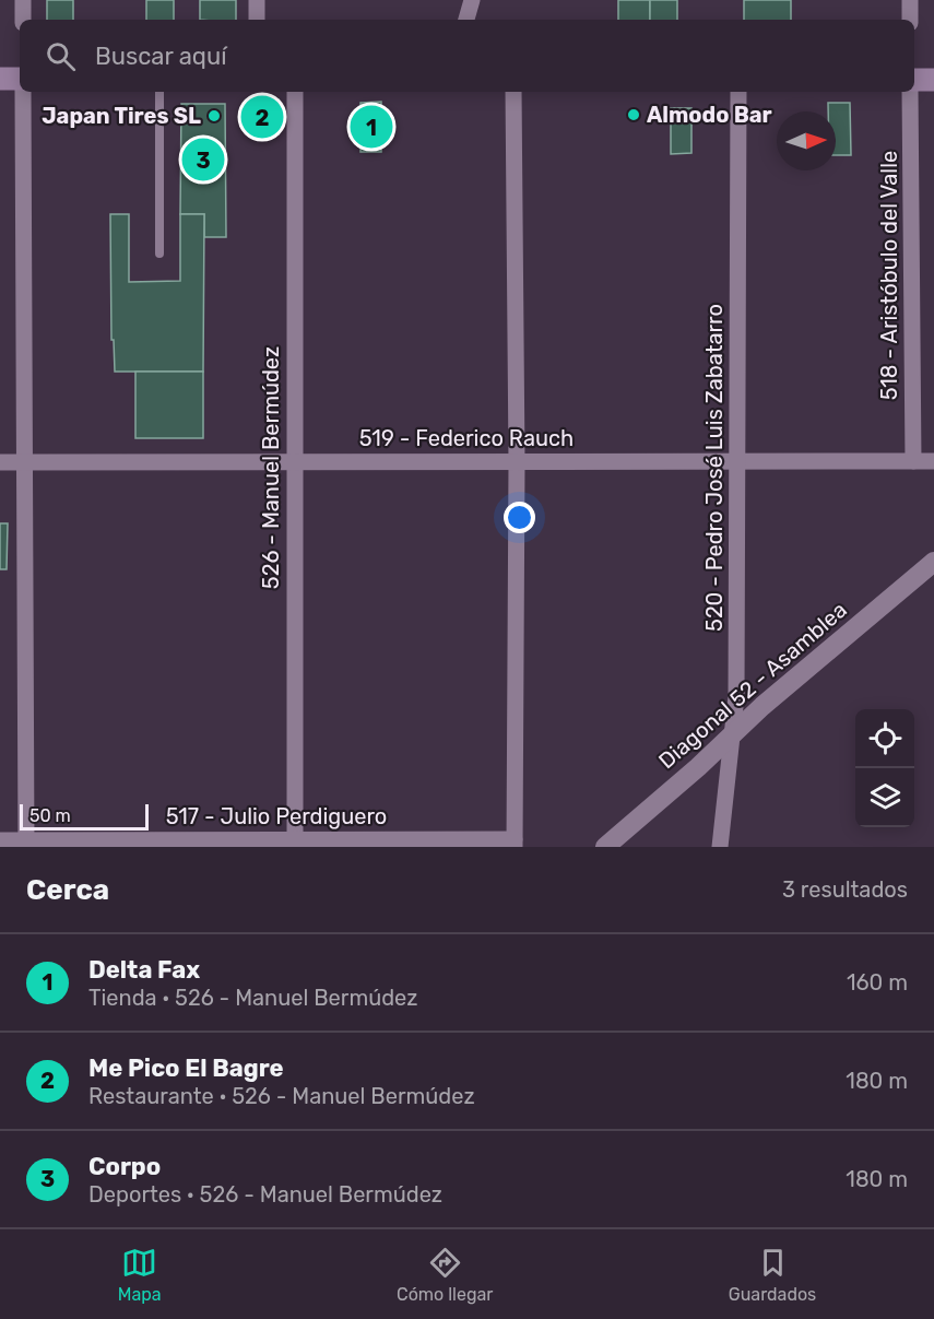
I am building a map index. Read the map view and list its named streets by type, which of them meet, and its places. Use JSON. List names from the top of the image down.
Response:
{
  "streets": {
    "street": [
      "518 - Aristóbulo del Valle",
      "519 - Federico Rauch",
      "526 - Manuel Bermúdez",
      "520 - Pedro José Luis Zabatarro",
      "Diagonal 52 - Asamblea",
      "517 - Julio Perdiguero"
    ]
  },
  "crossings": [
    ["518 - Aristóbulo del Valle", "519 - Federico Rauch"],
    ["519 - Federico Rauch", "526 - Manuel Bermúdez"],
    ["519 - Federico Rauch", "520 - Pedro José Luis Zabatarro"],
    ["526 - Manuel Bermúdez", "517 - Julio Perdiguero"],
    ["520 - Pedro José Luis Zabatarro", "Diagonal 52 - Asamblea"]
  ],
  "places": ["Almodo Bar", "Japan Tires SL"],
  "scale_bar": "50 m",
  "north": "right",
  "page": {
    "search": "Buscar aquí",
    "pins": ["2", "1", "3"],
    "scale": "50 m",
    "heading": ["Cerca", "3 resultados"],
    "list": [
      {
        "mark": "1",
        "name": "Delta Fax",
        "note": "Tienda · 526 - Manuel Bermúdez",
        "value": "160 m"
      },
      {
        "mark": "2",
        "name": "Me Pico El Bagre",
        "note": "Restaurante · 526 - Manuel Bermúdez",
        "value": "180 m"
      },
      {
        "mark": "3",
        "name": "Corpo",
        "note": "Deportes · 526 - Manuel Bermúdez",
        "value": "180 m"
      }
    ],
    "nav": ["Mapa", "Cómo llegar", "Guardados"]
  }
}
